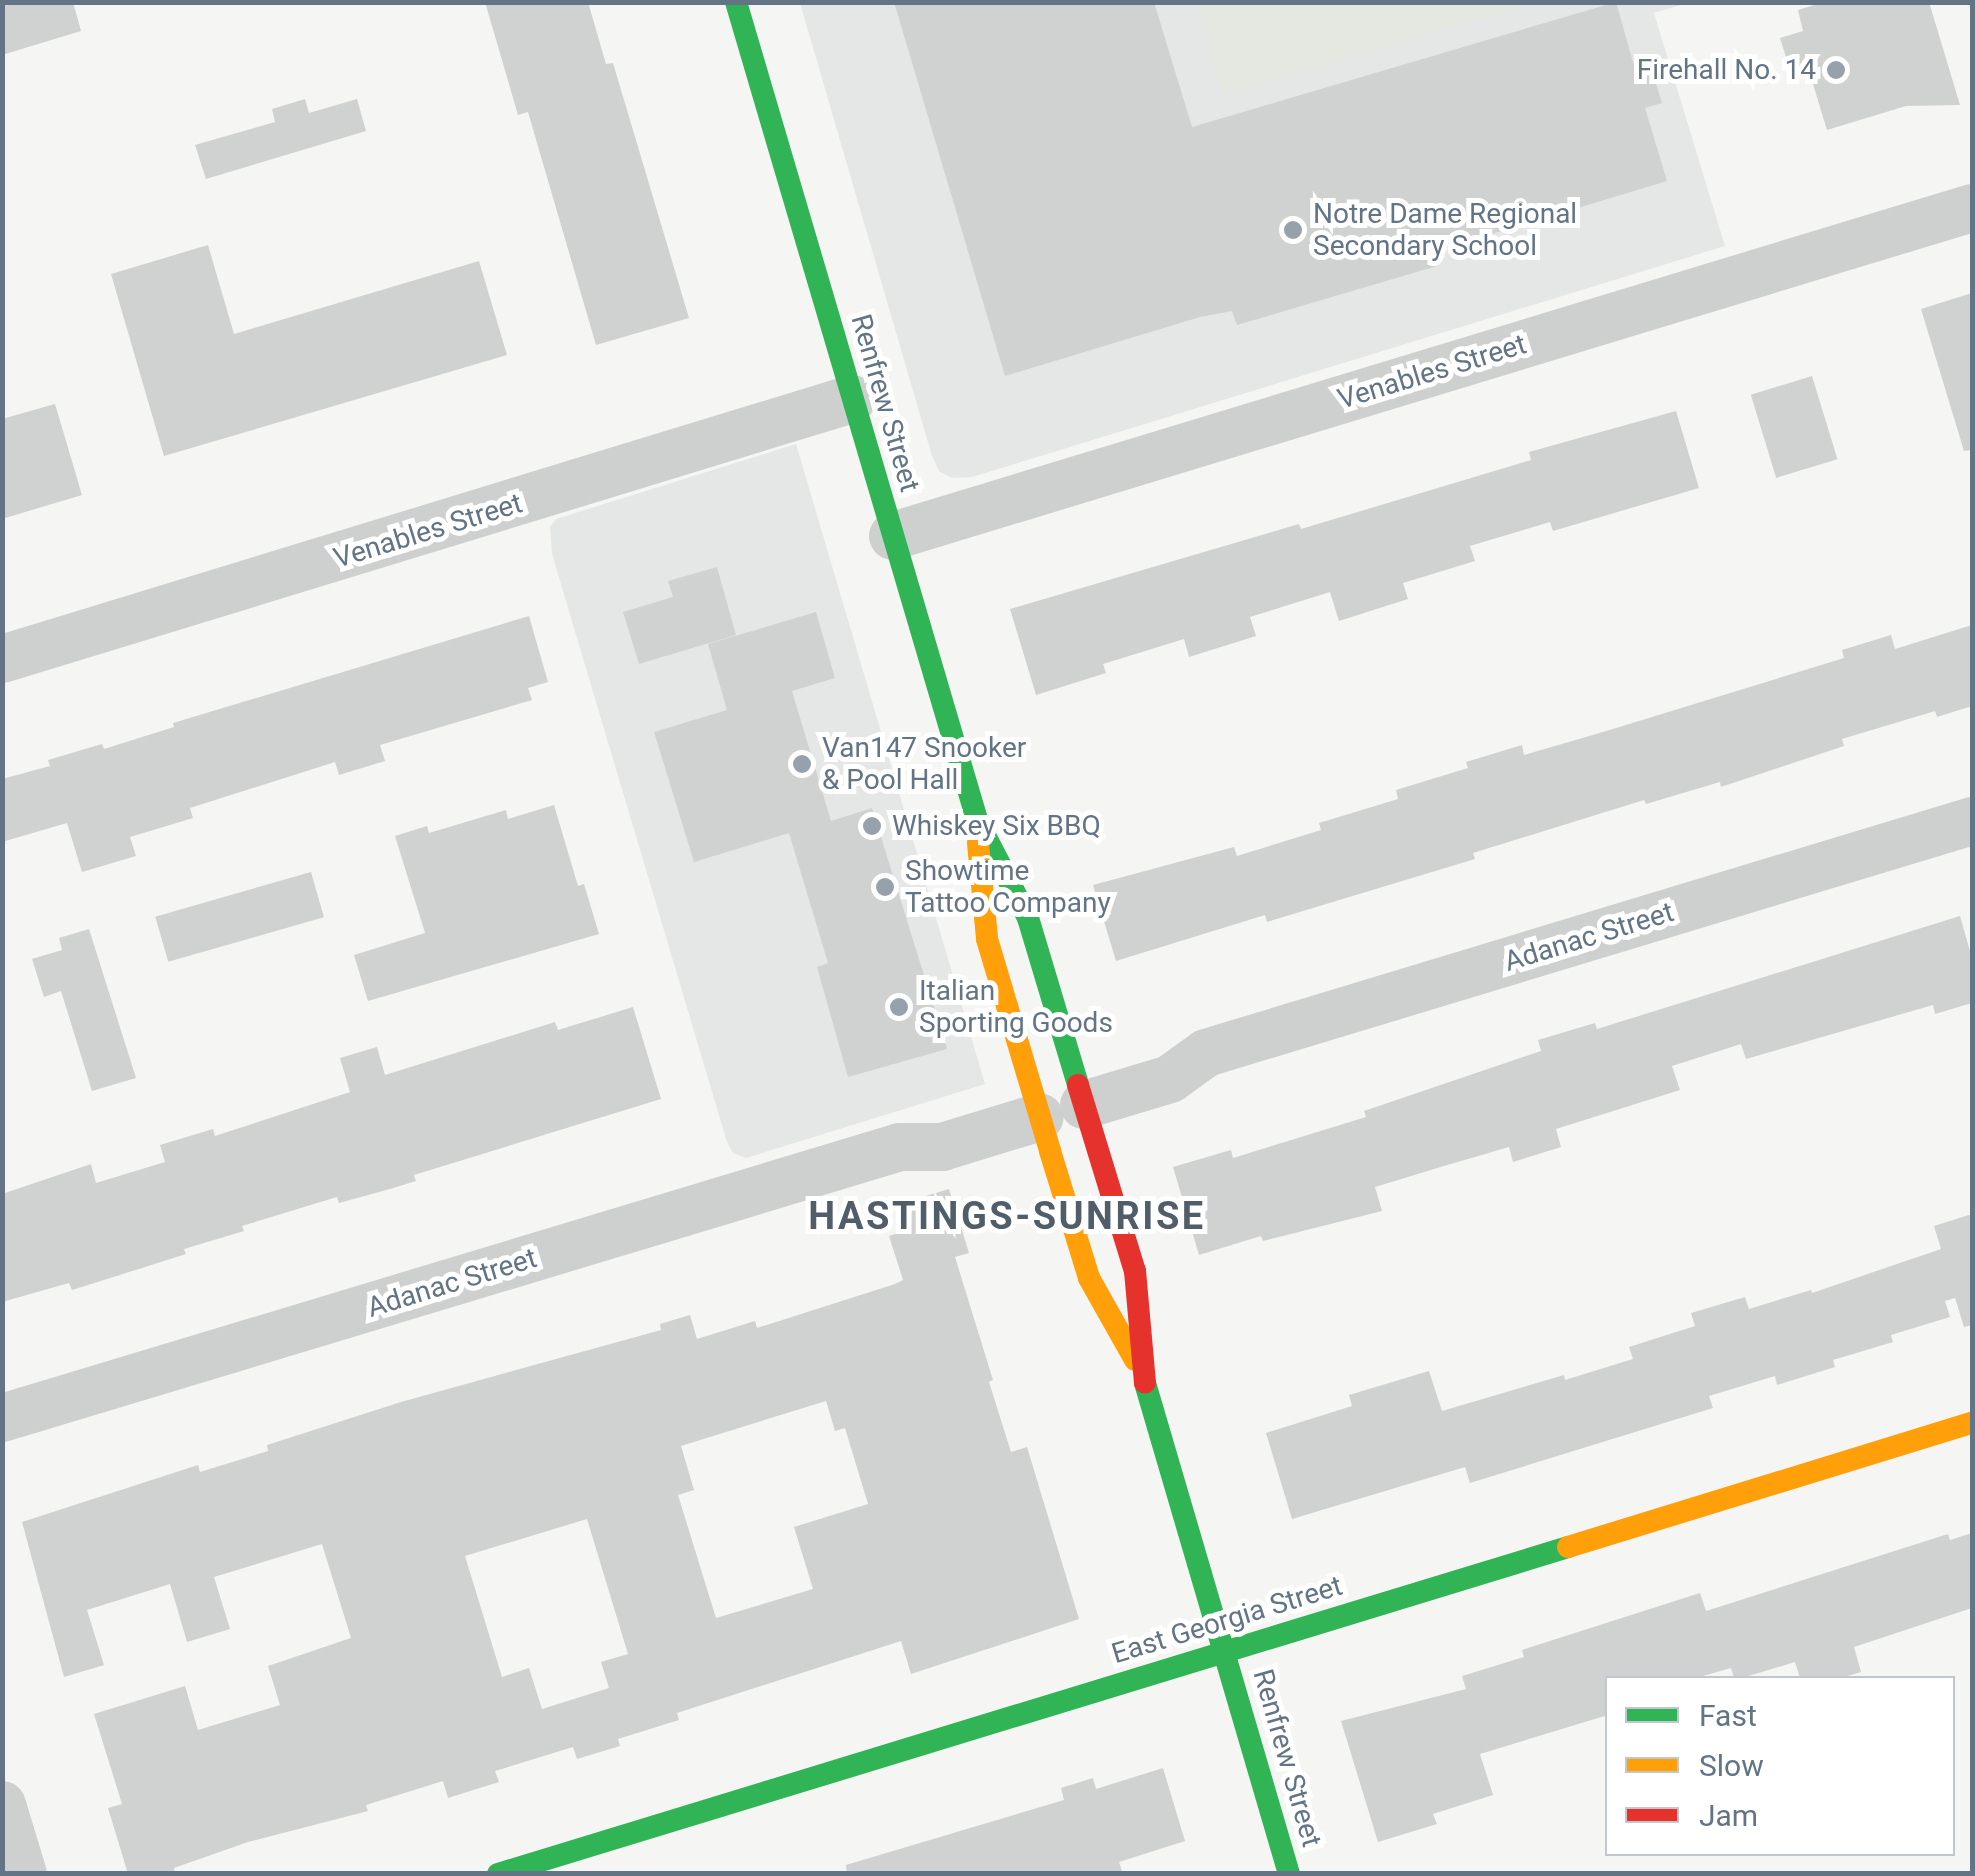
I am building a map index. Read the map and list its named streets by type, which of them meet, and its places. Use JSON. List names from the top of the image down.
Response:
{
  "streets": {
    "street": [
      "Venables Street",
      "Renfrew Street",
      "Adanac Street",
      "East Georgia Street"
    ]
  },
  "crossings": [
    ["Venables Street", "Renfrew Street"],
    ["Renfrew Street", "Adanac Street"],
    ["Renfrew Street", "East Georgia Street"]
  ],
  "districts": ["HASTINGS-SUNRISE"],
  "places": [
    "Firehall No. 14",
    "Notre Dame Regional Secondary School",
    "Van147 Snooker & Pool Hall",
    "Whiskey Six BBQ",
    "Showtime Tattoo Company",
    "Italian Sporting Goods"
  ],
  "legend": ["Fast", "Slow", "Jam"]
}
